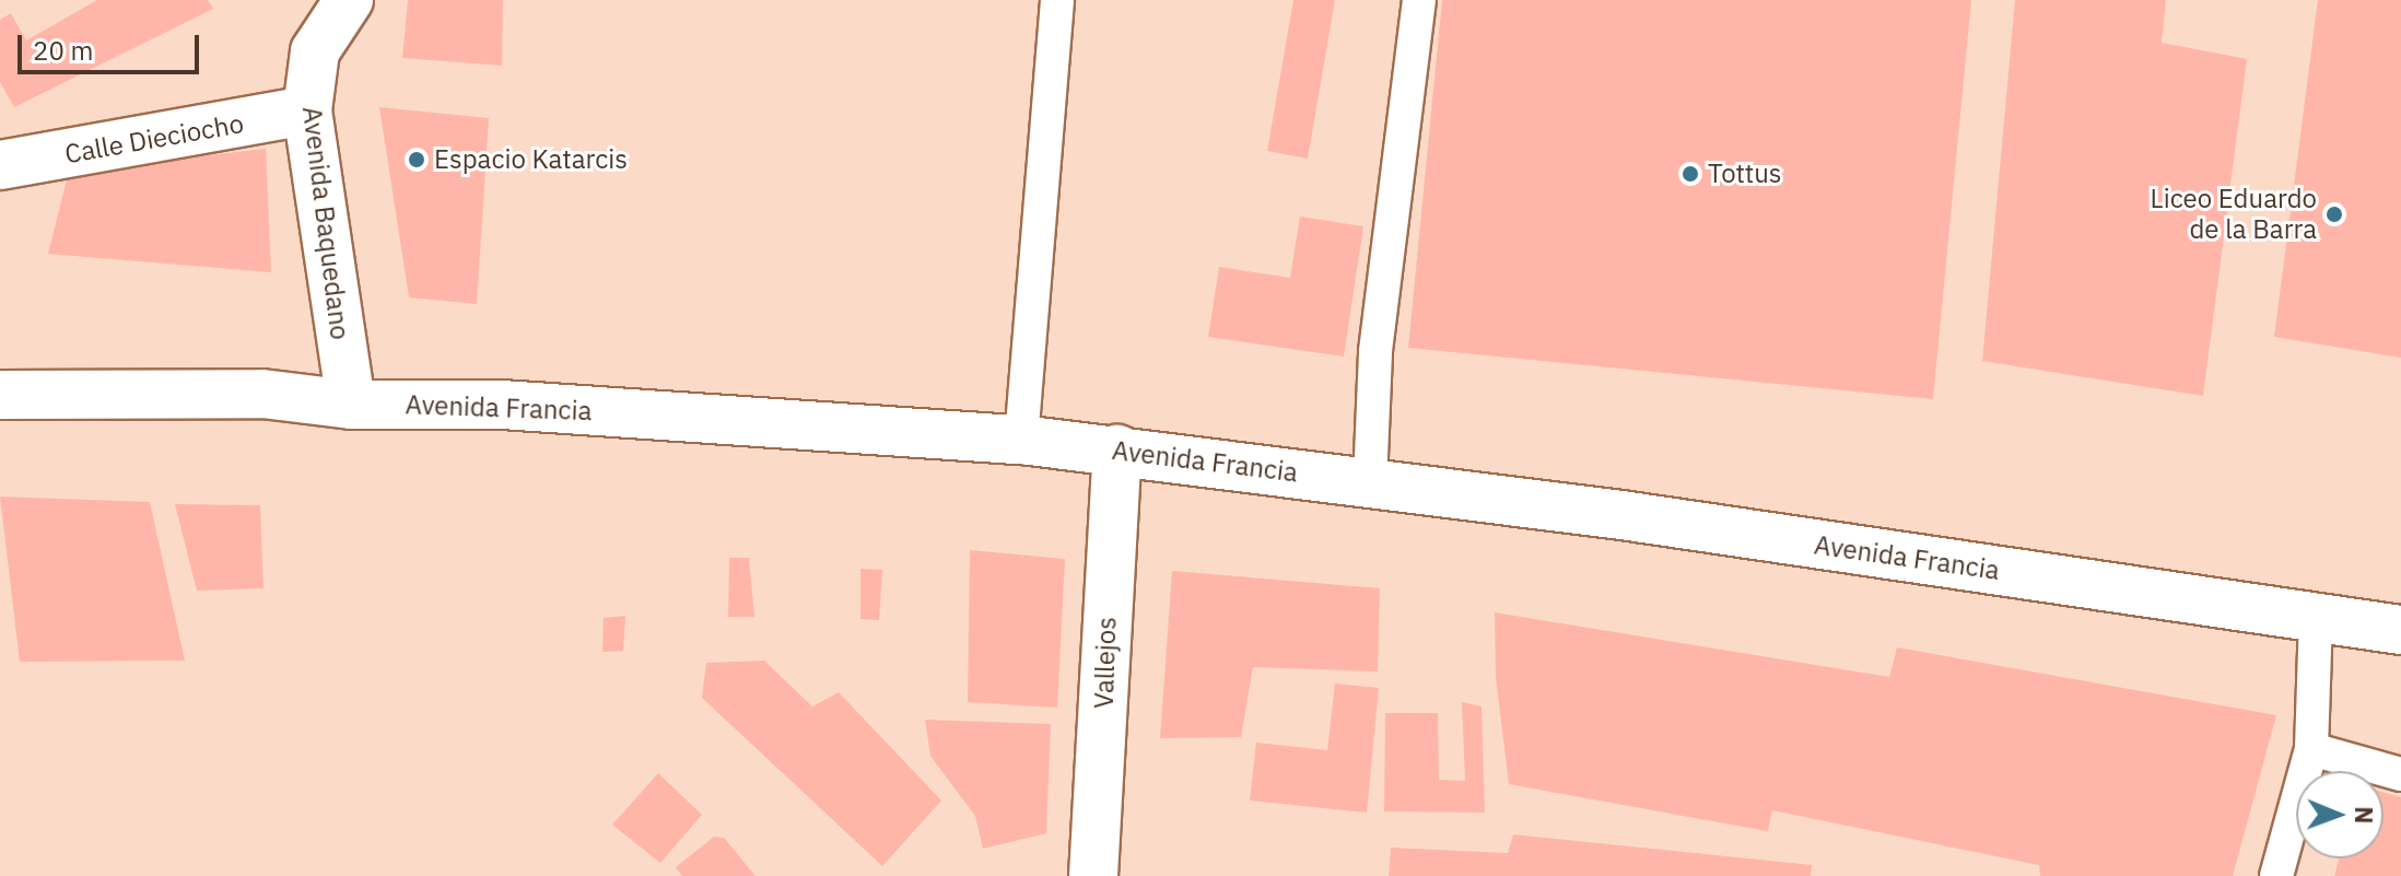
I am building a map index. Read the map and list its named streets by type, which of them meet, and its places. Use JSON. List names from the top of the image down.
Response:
{
  "streets": {
    "main road": [
      "Calle Dieciocho",
      "Avenida Baquedano",
      "Avenida Francia",
      "Vallejos"
    ]
  },
  "crossings": [
    ["Calle Dieciocho", "Avenida Baquedano"],
    ["Avenida Baquedano", "Avenida Francia"],
    ["Avenida Francia", "Vallejos"]
  ],
  "places": ["Espacio Katarcis", "Tottus", "Liceo Eduardo de la Barra"],
  "scale_bar": "20 m",
  "north": "right"
}
